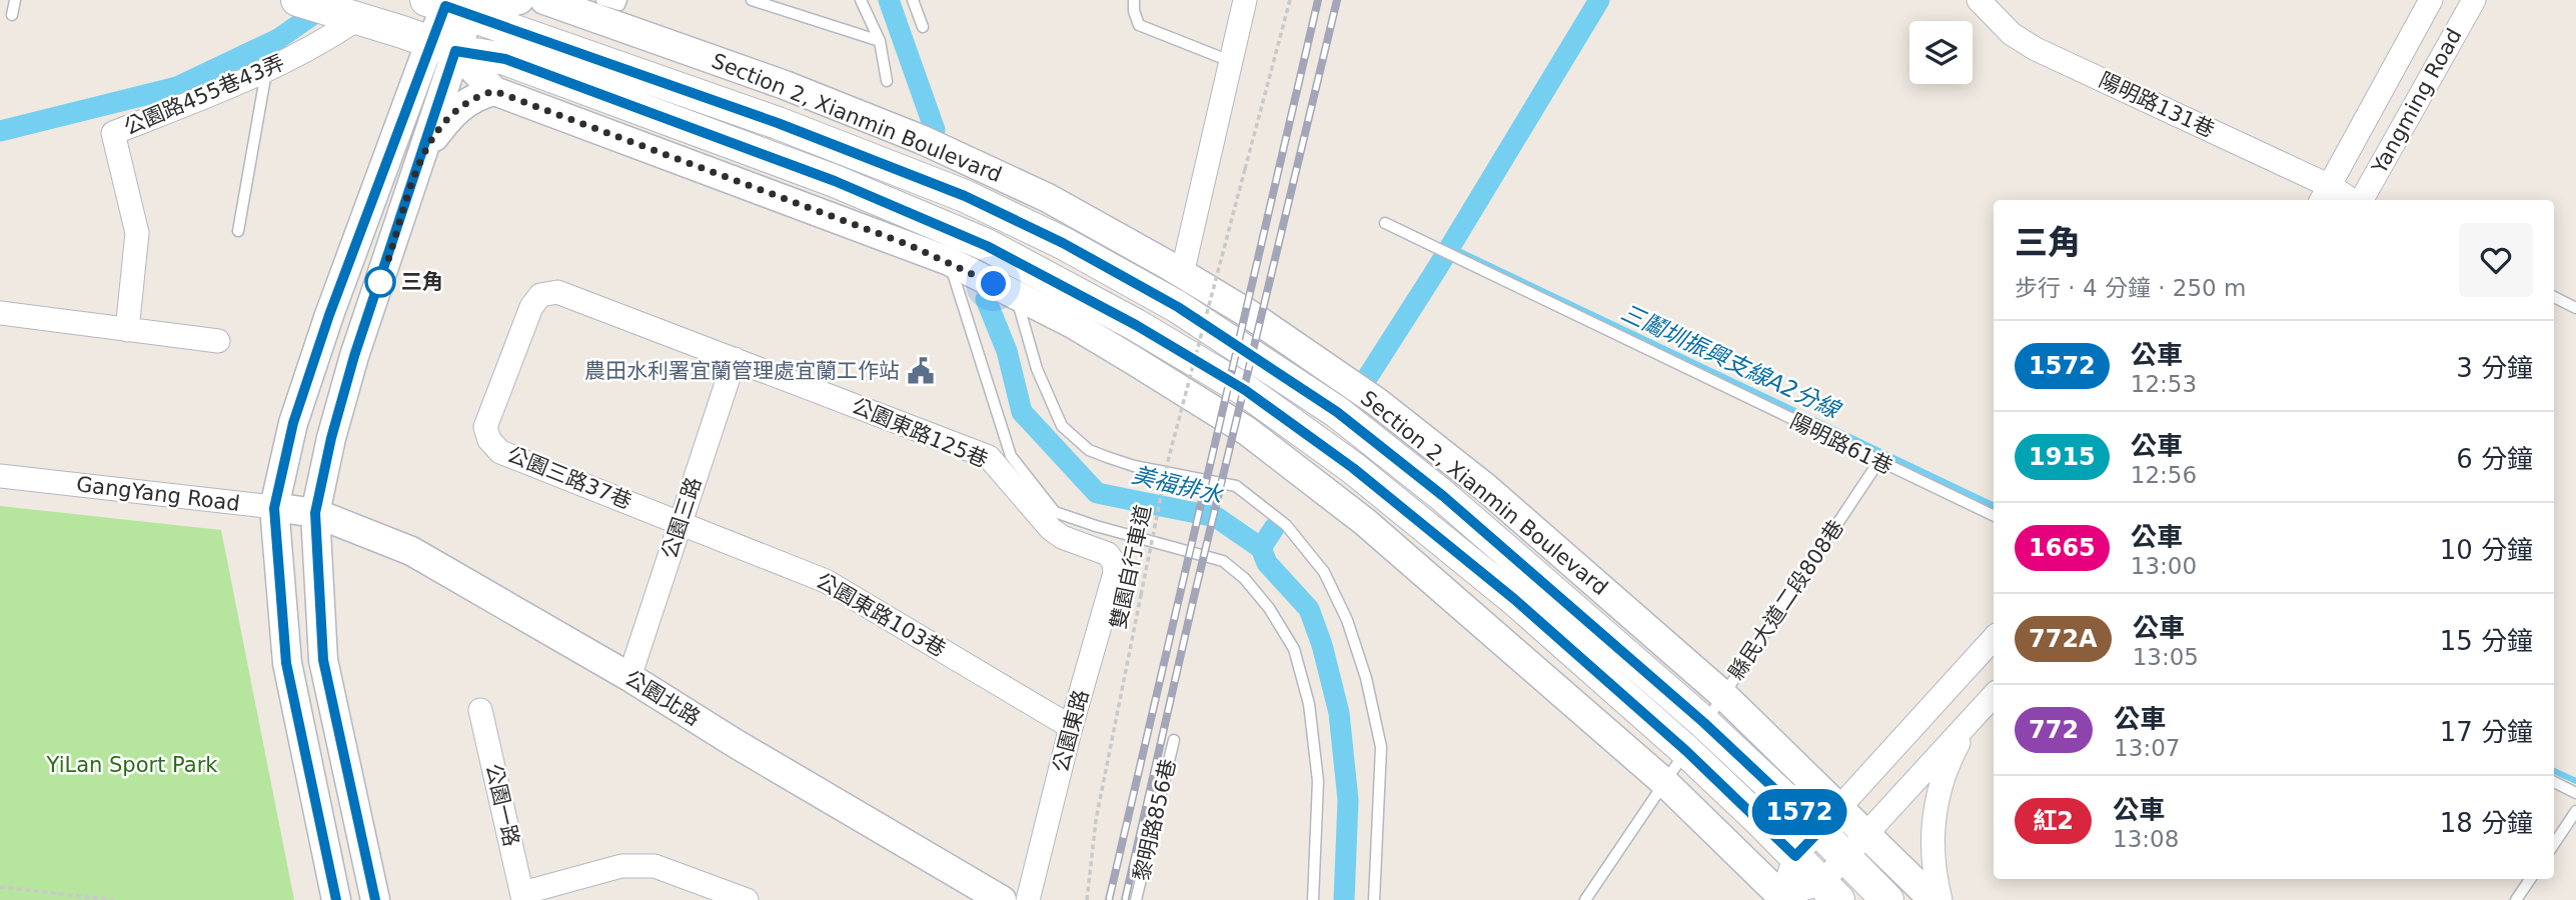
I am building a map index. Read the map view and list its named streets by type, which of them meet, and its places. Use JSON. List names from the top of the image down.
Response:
{
  "streets": {
    "main road": ["Section 2, Xianmin Boulevard"],
    "street": [
      "公園路455巷43弄",
      "Yangming Road",
      "陽明路131巷",
      "公園東路125巷",
      "公園三路37巷",
      "GangYang Road",
      "公園三路",
      "公園東路103巷",
      "公園北路",
      "公園東路",
      "公園一路"
    ],
    "lane": ["陽明路61巷", "縣民大道二段808巷", "黎明路856巷"],
    "path": ["雙園自行車道"]
  },
  "crossings": [
    ["公園路455巷43弄", "Section 2, Xianmin Boulevard"],
    ["Yangming Road", "陽明路131巷"],
    ["Section 2, Xianmin Boulevard", "縣民大道二段808巷"],
    ["公園東路125巷", "公園三路37巷"],
    ["公園東路125巷", "公園三路"],
    ["公園東路125巷", "公園東路"],
    ["陽明路61巷", "縣民大道二段808巷"],
    ["公園三路37巷", "公園三路"],
    ["公園三路37巷", "公園東路103巷"],
    ["GangYang Road", "公園北路"],
    ["公園三路", "公園東路103巷"],
    ["公園三路", "公園北路"],
    ["公園東路103巷", "公園東路"]
  ],
  "water": ["三鬮圳振興支線A2分線", "美福排水"],
  "parks": ["YiLan Sport Park"],
  "places": {
    "other": ["三角"],
    "public building": ["農田水利署宜蘭管理處宜蘭工作站"]
  },
  "lines": ["bus line 1572"],
  "page": {
    "on_map": "1572",
    "heading": ["三角", "步行 · 4 分鐘 · 250 m"],
    "list": [
      {
        "mark": "1572",
        "name": "公車",
        "note": "12:53",
        "value": "3 分鐘"
      },
      {
        "mark": "1915",
        "name": "公車",
        "note": "12:56",
        "value": "6 分鐘"
      },
      {
        "mark": "1665",
        "name": "公車",
        "note": "13:00",
        "value": "10 分鐘"
      },
      {
        "mark": "772A",
        "name": "公車",
        "note": "13:05",
        "value": "15 分鐘"
      },
      {
        "mark": "772",
        "name": "公車",
        "note": "13:07",
        "value": "17 分鐘"
      },
      {
        "mark": "紅2",
        "name": "公車",
        "note": "13:08",
        "value": "18 分鐘"
      }
    ]
  }
}
